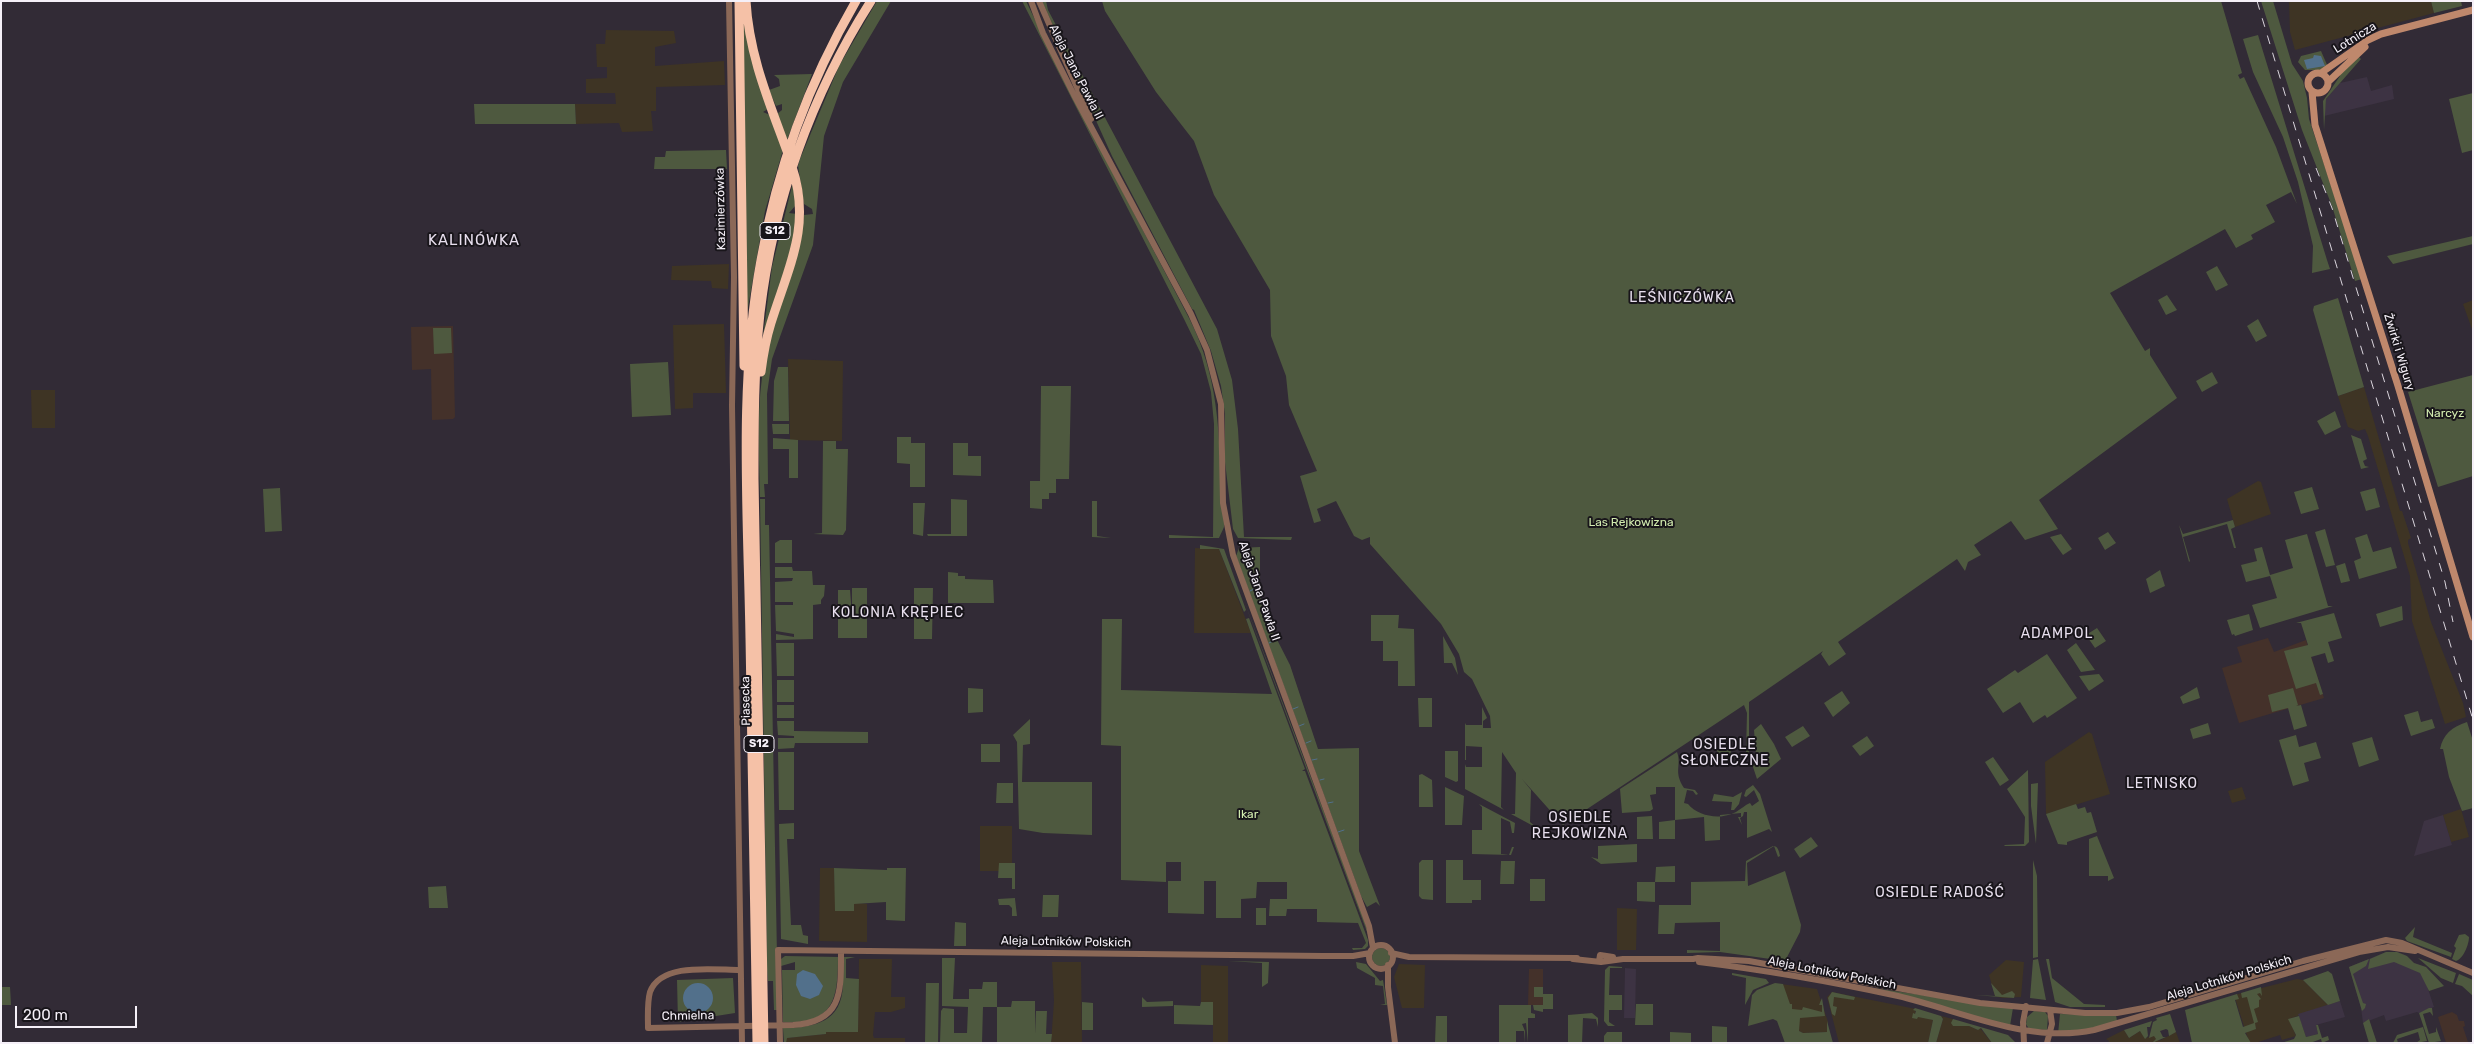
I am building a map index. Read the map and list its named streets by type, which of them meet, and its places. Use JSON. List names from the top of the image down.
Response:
{
  "streets": {
    "highway": ["S12", "Piasecka"],
    "main road": ["Lotnicza", "Żwirki i Wigury"],
    "street": [
      "Aleja Jana Pawła II",
      "Kazimierzówka",
      "Aleja Lotników Polskich",
      "Chmielna"
    ]
  },
  "crossings": [
    ["Lotnicza", "Żwirki i Wigury"],
    ["Aleja Jana Pawła II", "Aleja Lotników Polskich"],
    ["Kazimierzówka", "Chmielna"],
    ["S12", "Piasecka"],
    ["Aleja Lotników Polskich", "Chmielna"]
  ],
  "districts": [
    "KALINÓWKA",
    "LEŚNICZÓWKA",
    "KOLONIA KRĘPIEC",
    "ADAMPOL",
    "OSIEDLE SŁONECZNE",
    "LETNISKO",
    "OSIEDLE REJKOWIZNA",
    "OSIEDLE RADOŚĆ"
  ],
  "parks": ["Narcyz", "Las Rejkowizna", "Ikar"],
  "scale_bar": "200 m"
}
